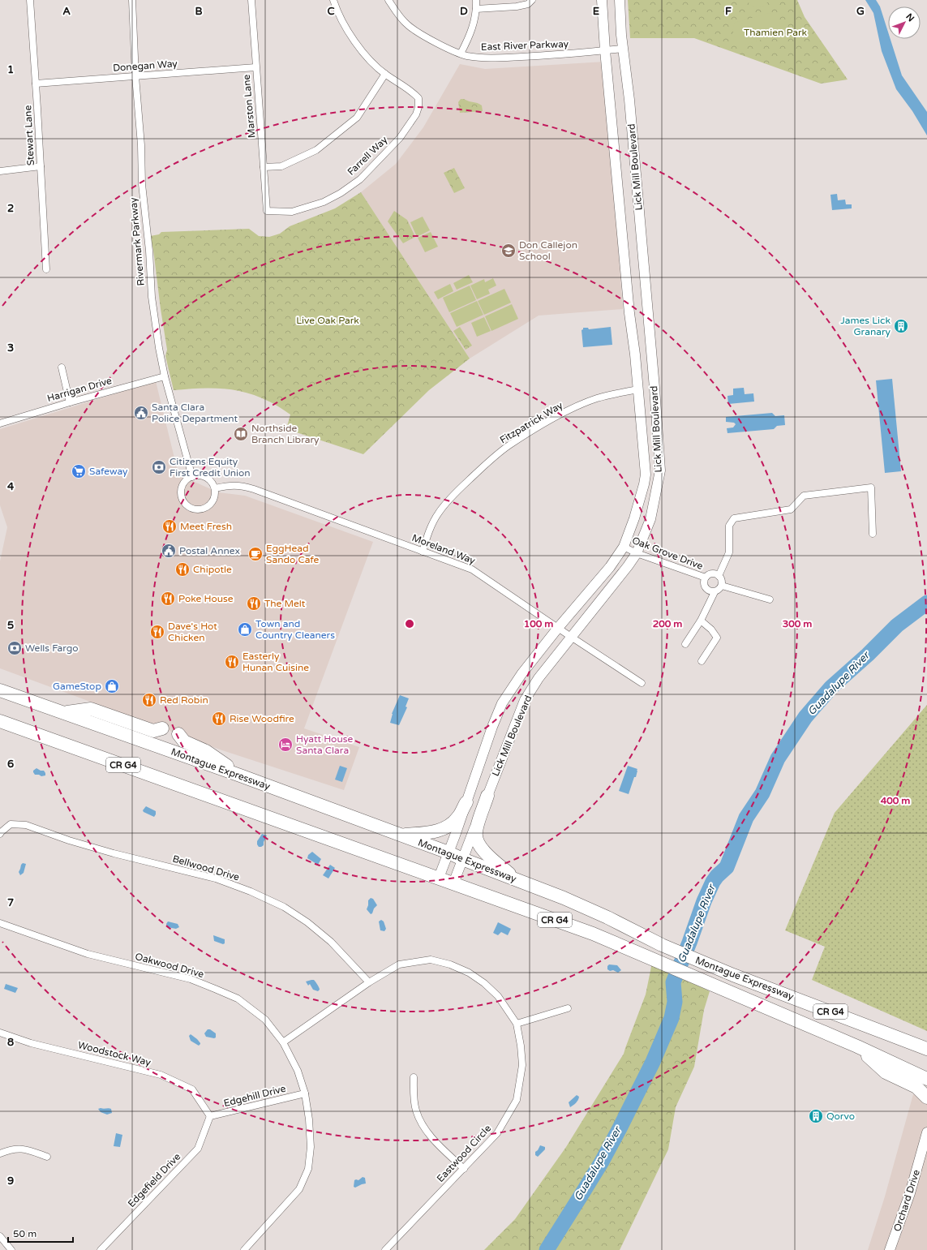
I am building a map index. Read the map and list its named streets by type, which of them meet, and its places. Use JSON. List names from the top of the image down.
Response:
{
  "streets": {
    "highway": ["CR G4", "Montague Expressway"],
    "main road": ["Lick Mill Boulevard", "Orchard Drive"],
    "street": [
      "East River Parkway",
      "Donegan Way",
      "Marston Lane",
      "Stewart Lane",
      "Farrell Way",
      "Rivermark Parkway",
      "Harrigan Drive",
      "Fitzpatrick Way",
      "Moreland Way",
      "Oak Grove Drive",
      "Bellwood Drive",
      "Oakwood Drive",
      "Woodstock Way",
      "Edgehill Drive",
      "Eastwood Circle",
      "Edgefield Drive"
    ]
  },
  "crossings": [
    ["East River Parkway", "Lick Mill Boulevard"],
    ["Donegan Way", "Marston Lane"],
    ["Donegan Way", "Stewart Lane"],
    ["Donegan Way", "Rivermark Parkway"],
    ["Marston Lane", "Farrell Way"],
    ["Lick Mill Boulevard", "Fitzpatrick Way"],
    ["Lick Mill Boulevard", "Moreland Way"],
    ["Lick Mill Boulevard", "Oak Grove Drive"],
    ["Lick Mill Boulevard", "Montague Expressway"],
    ["Rivermark Parkway", "Harrigan Drive"],
    ["Rivermark Parkway", "Moreland Way"],
    ["Fitzpatrick Way", "Moreland Way"],
    ["Bellwood Drive", "Eastwood Circle"],
    ["Oakwood Drive", "Edgehill Drive"],
    ["Oakwood Drive", "Eastwood Circle"],
    ["Woodstock Way", "Edgehill Drive"],
    ["Woodstock Way", "Edgefield Drive"],
    ["Edgehill Drive", "Edgefield Drive"]
  ],
  "water": ["Guadalupe River"],
  "parks": ["Thamien Park", "Live Oak Park"],
  "places": {
    "school or university": ["Don Callejon School"],
    "building": ["James Lick Granary", "Qorvo"],
    "public building": ["Santa Clara Police Department", "Postal Annex"],
    "library": ["Northside Branch Library"],
    "bank": ["Citizens Equity First Credit Union", "Wells Fargo"],
    "supermarket": ["Safeway"],
    "restaurant": [
      "Meet Fresh",
      "Chipotle",
      "Poke House",
      "The Melt",
      "Dave's Hot Chicken",
      "Easterly Hunan Cuisine",
      "Red Robin",
      "Rise Woodfire"
    ],
    "cafe": ["EggHead Sando Cafe"],
    "shop": ["Town and Country Cleaners", "GameStop"],
    "hotel": ["Hyatt House Santa Clara"]
  },
  "scale_bar": "50 m",
  "north": "top right",
  "grid": {
    "columns": [
      "A",
      "B",
      "C",
      "D",
      "E",
      "F",
      "G"
    ],
    "rows": [
      "1",
      "2",
      "3",
      "4",
      "5",
      "6",
      "7",
      "8",
      "9"
    ]
  },
  "rings": [
    "100 m",
    "200 m",
    "300 m",
    "400 m"
  ]
}
